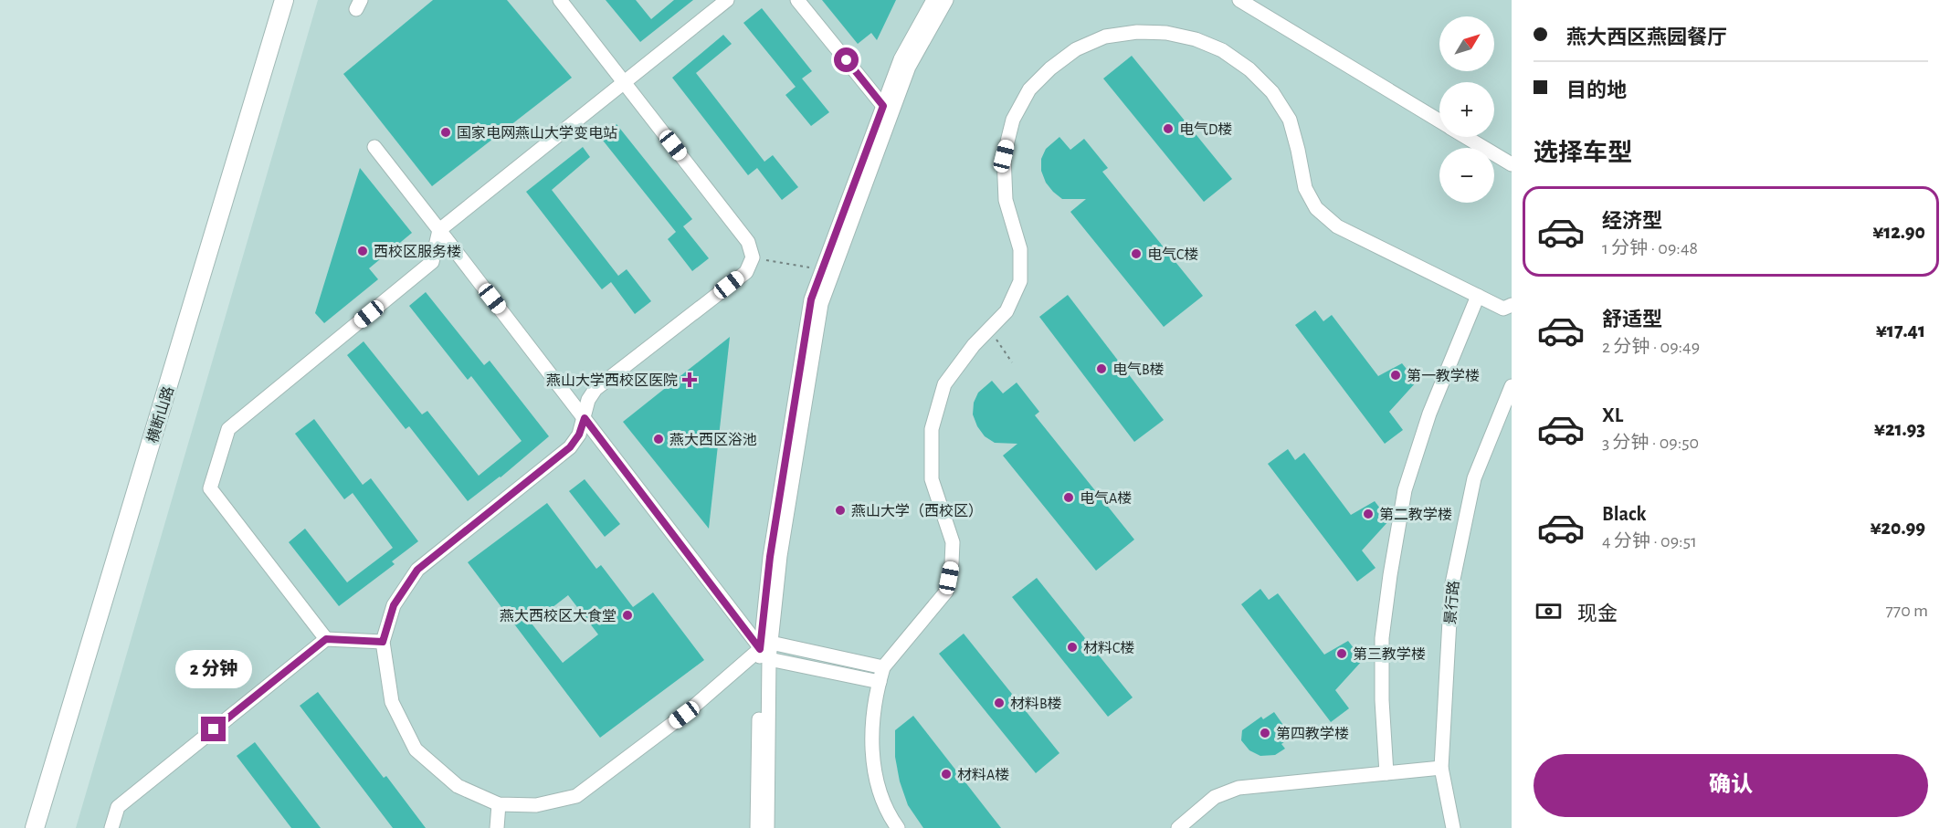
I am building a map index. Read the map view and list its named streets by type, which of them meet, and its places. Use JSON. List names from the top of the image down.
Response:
{
  "streets": {
    "main road": ["横断山路"],
    "street": ["景行路"]
  },
  "places": {
    "other": [
      "电气D楼",
      "国家电网燕山大学变电站",
      "西校区服务楼",
      "电气C楼",
      "电气B楼",
      "第一教学楼",
      "燕大西区浴池",
      "电气A楼",
      "燕山大学（西校区）",
      "第二教学楼",
      "燕大西校区大食堂",
      "材料C楼",
      "第三教学楼",
      "材料B楼",
      "第四教学楼",
      "材料A楼"
    ],
    "health": ["燕山大学西校区医院"]
  },
  "north": "top right",
  "page": {
    "banner": ["燕大西区燕园餐厅", "目的地"],
    "map_buttons": ["+", "−"],
    "heading": "选择车型",
    "list": [
      {
        "name": "经济型",
        "note": "1 分钟 · 09:48",
        "value": "¥12.90"
      },
      {
        "name": "舒适型",
        "note": "2 分钟 · 09:49",
        "value": "¥17.41"
      },
      {
        "name": "XL",
        "note": "3 分钟 · 09:50",
        "value": "¥21.93"
      },
      {
        "name": "Black",
        "note": "4 分钟 · 09:51",
        "value": "¥20.99"
      }
    ],
    "pay": ["现金", "770 m"],
    "bubble": "2 分钟",
    "buttons": "确认"
  }
}
